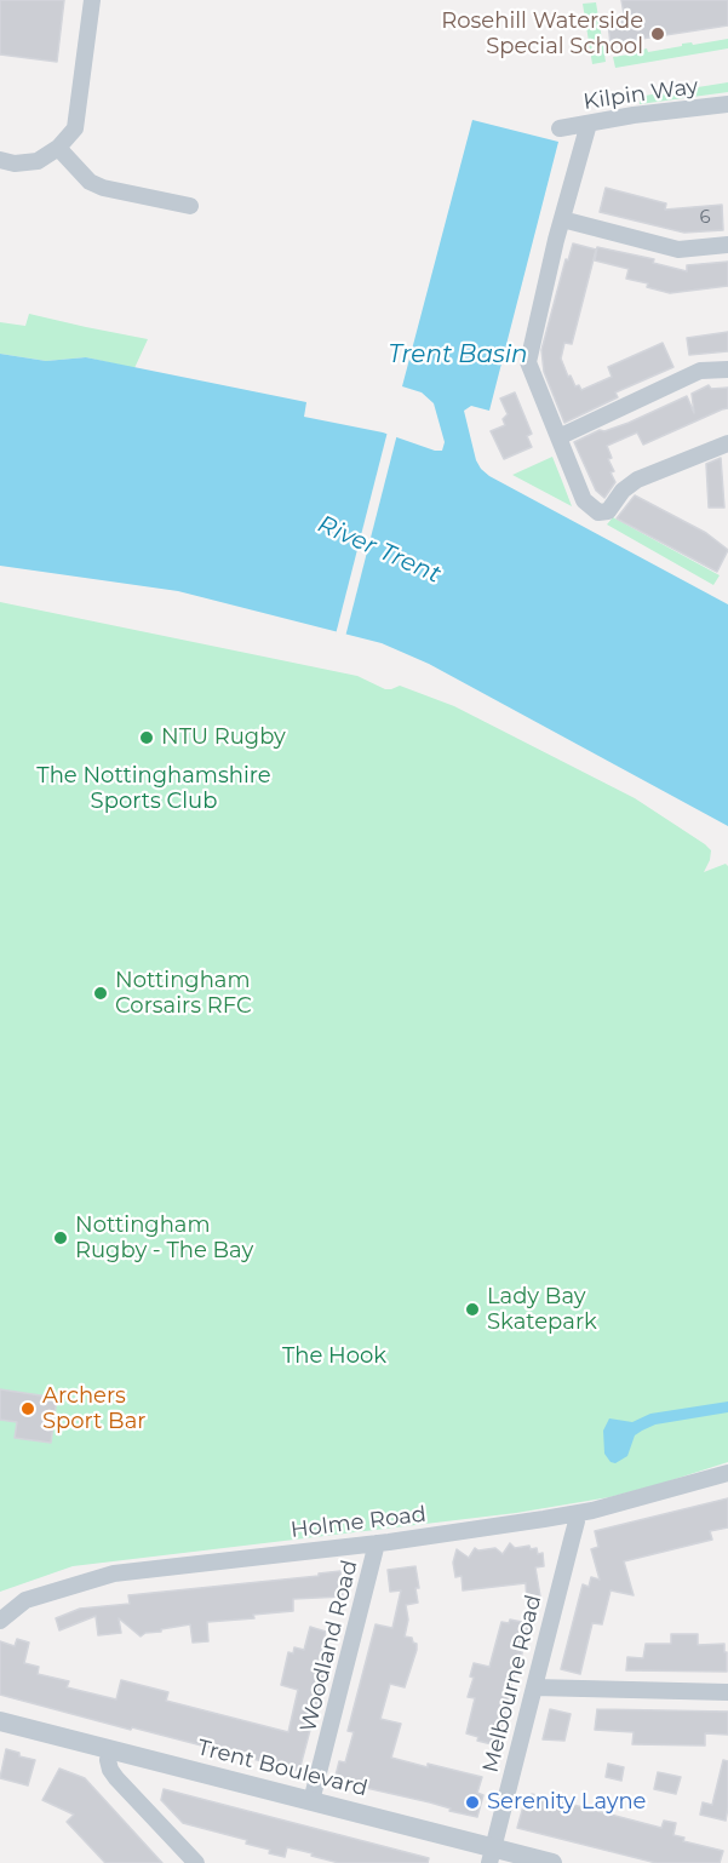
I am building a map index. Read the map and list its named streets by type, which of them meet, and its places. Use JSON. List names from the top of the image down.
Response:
{
  "streets": {
    "street": [
      "Kilpin Way",
      "Holme Road",
      "Woodland Road",
      "Melbourne Road",
      "Trent Boulevard"
    ]
  },
  "crossings": [
    ["Holme Road", "Woodland Road"],
    ["Holme Road", "Melbourne Road"],
    ["Woodland Road", "Trent Boulevard"],
    ["Melbourne Road", "Trent Boulevard"]
  ],
  "water": ["Trent Basin", "River Trent"],
  "parks": ["The Nottinghamshire Sports Club", "The Hook"],
  "places": [
    "Rosehill Waterside Special School",
    "NTU Rugby",
    "Nottingham Corsairs RFC",
    "Nottingham Rugby - The Bay",
    "Lady Bay Skatepark",
    "Archers Sport Bar",
    "Serenity Layne"
  ],
  "house_numbers": ["6"]
}
